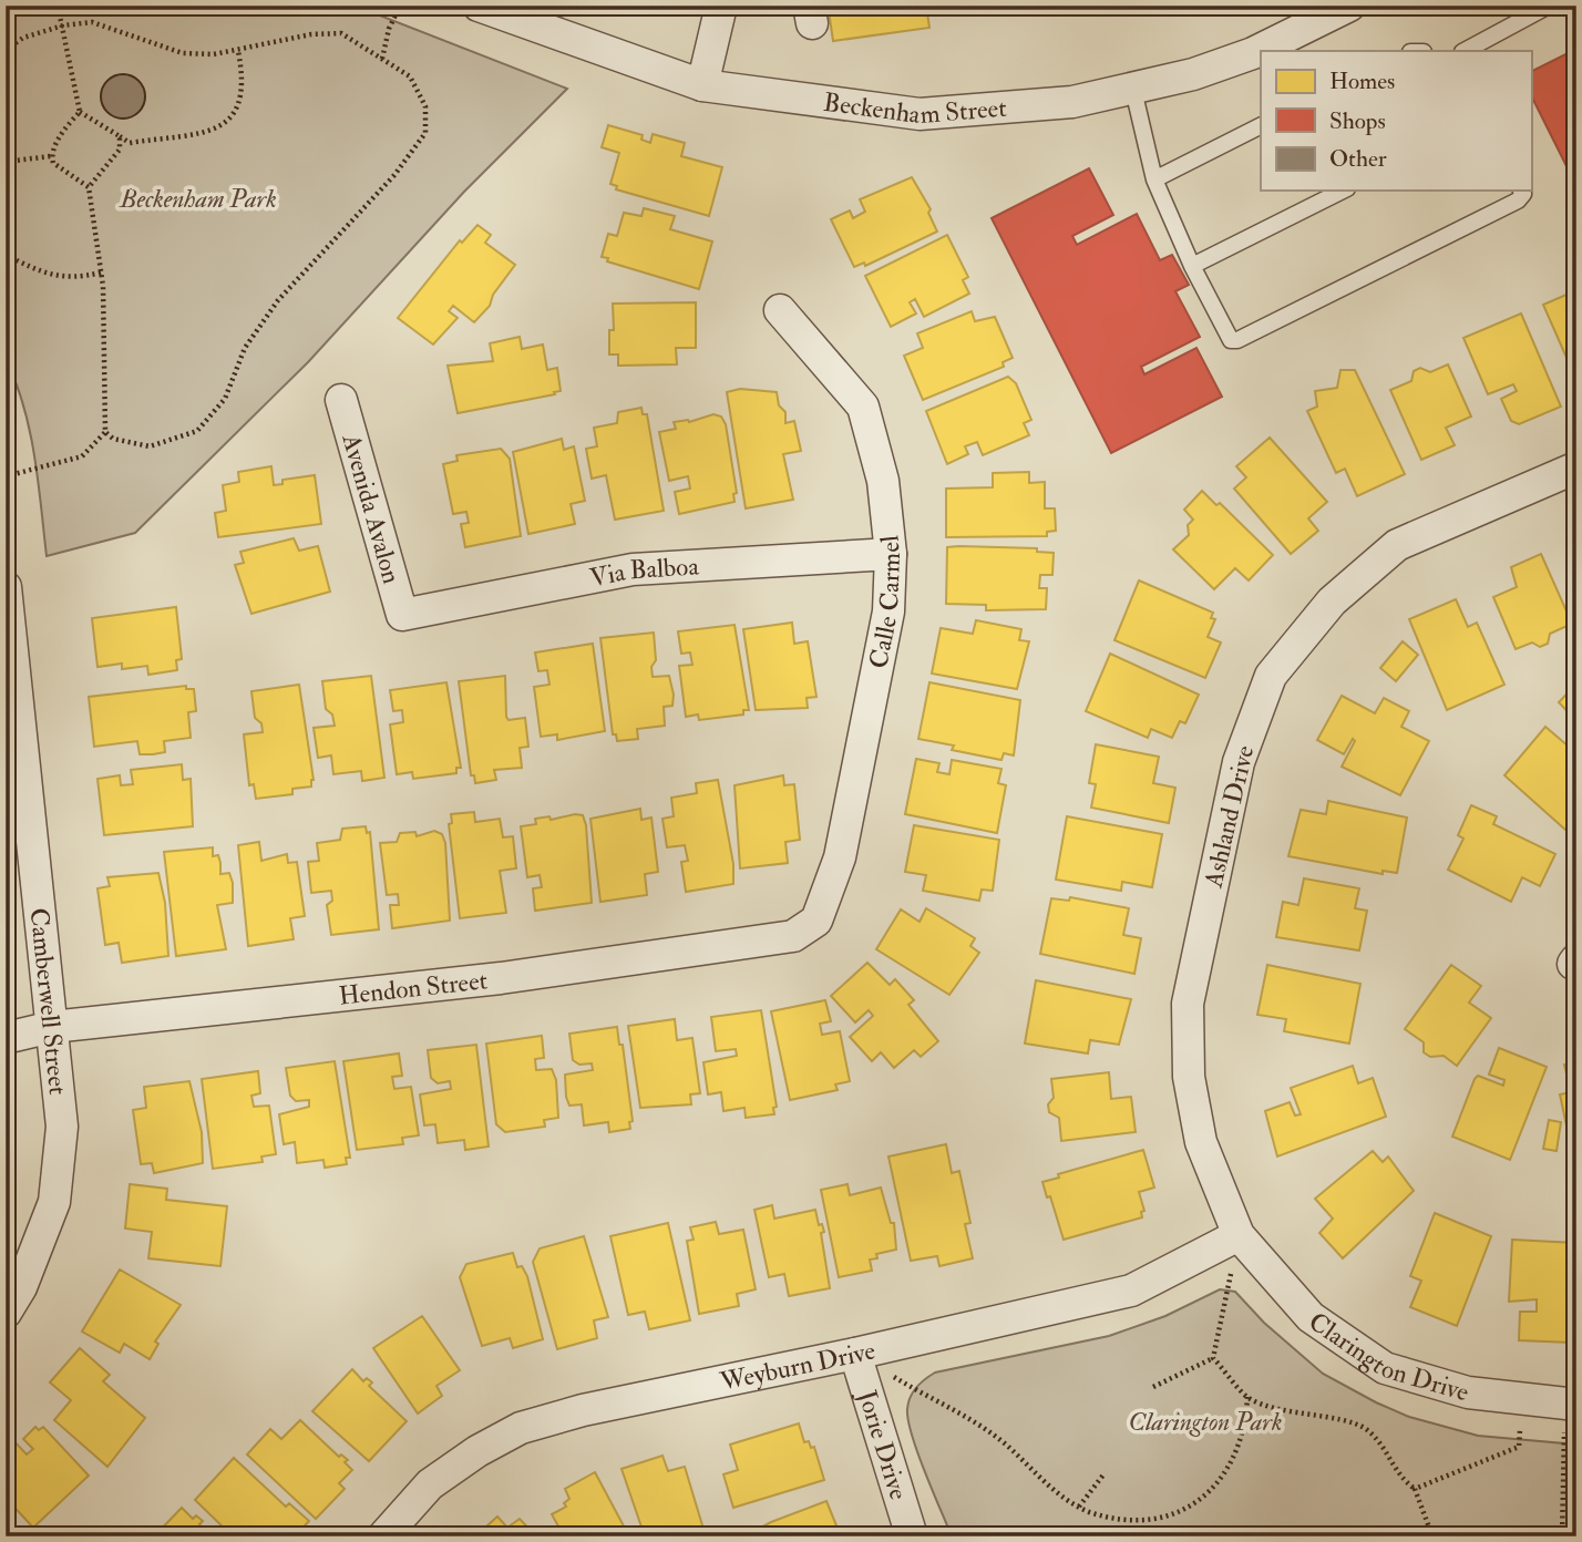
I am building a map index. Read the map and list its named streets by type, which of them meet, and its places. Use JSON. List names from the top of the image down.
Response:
{
  "streets": {
    "street": [
      "Beckenham Street",
      "Avenida Avalon",
      "Via Balboa",
      "Calle Carmel",
      "Ashland Drive",
      "Hendon Street",
      "Camberwell Street",
      "Clarington Drive",
      "Weyburn Drive",
      "Jorie Drive"
    ]
  },
  "crossings": [
    ["Avenida Avalon", "Via Balboa"],
    ["Via Balboa", "Calle Carmel"],
    ["Calle Carmel", "Hendon Street"],
    ["Ashland Drive", "Clarington Drive"],
    ["Ashland Drive", "Weyburn Drive"],
    ["Hendon Street", "Camberwell Street"],
    ["Clarington Drive", "Weyburn Drive"],
    ["Weyburn Drive", "Jorie Drive"]
  ],
  "parks": ["Beckenham Park", "Clarington Park"],
  "legend": ["Homes", "Shops", "Other"]
}
